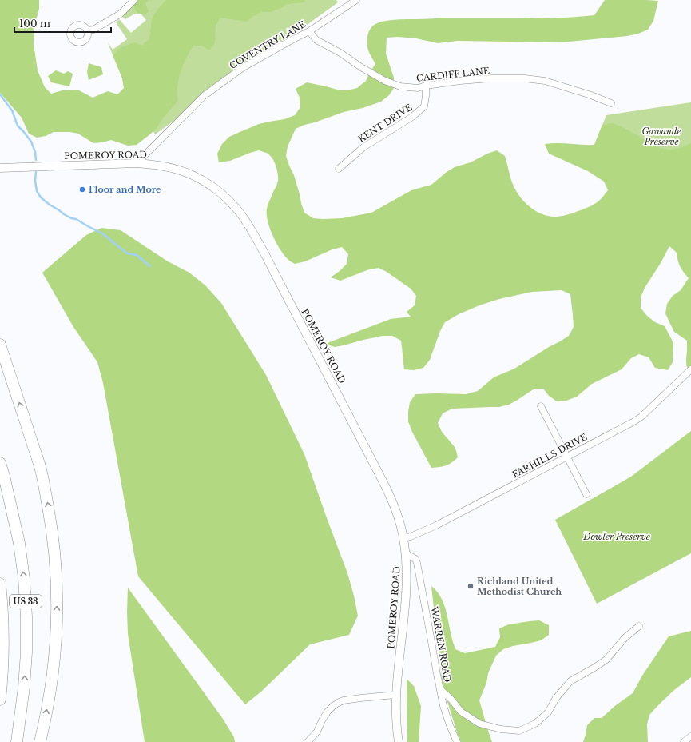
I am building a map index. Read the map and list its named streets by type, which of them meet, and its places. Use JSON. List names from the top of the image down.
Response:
{
  "streets": {
    "highway": ["US 33"],
    "street": [
      "COVENTRY LANE",
      "CARDIFF LANE",
      "KENT DRIVE",
      "POMEROY ROAD",
      "FARHILLS DRIVE",
      "WARREN ROAD"
    ]
  },
  "crossings": [
    ["COVENTRY LANE", "CARDIFF LANE"],
    ["COVENTRY LANE", "POMEROY ROAD"],
    ["CARDIFF LANE", "KENT DRIVE"],
    ["POMEROY ROAD", "FARHILLS DRIVE"],
    ["POMEROY ROAD", "WARREN ROAD"]
  ],
  "parks": ["Gawande Preserve", "Dowler Preserve"],
  "places": ["Floor and More", "Richland United Methodist Church"],
  "scale_bar": "100 m"
}
